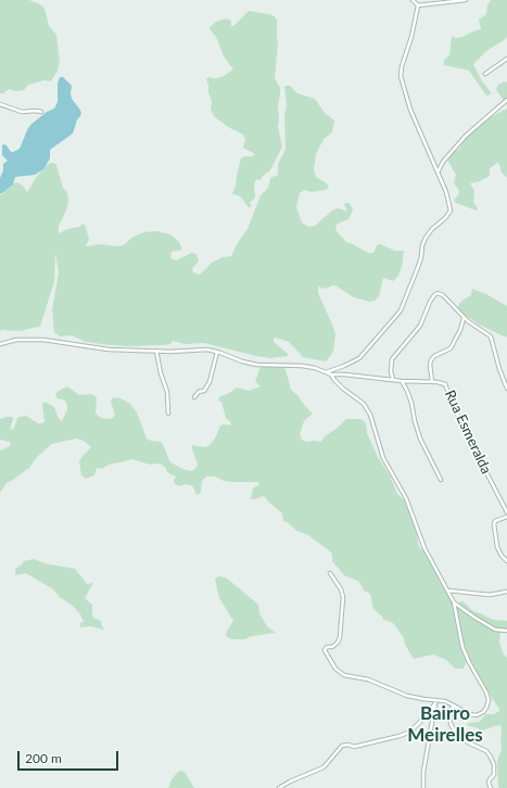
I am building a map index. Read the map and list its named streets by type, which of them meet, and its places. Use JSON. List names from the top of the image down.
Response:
{
  "streets": {
    "street": ["Rua Esmeralda"]
  },
  "districts": ["Bairro Meirelles"],
  "scale_bar": "200 m"
}
